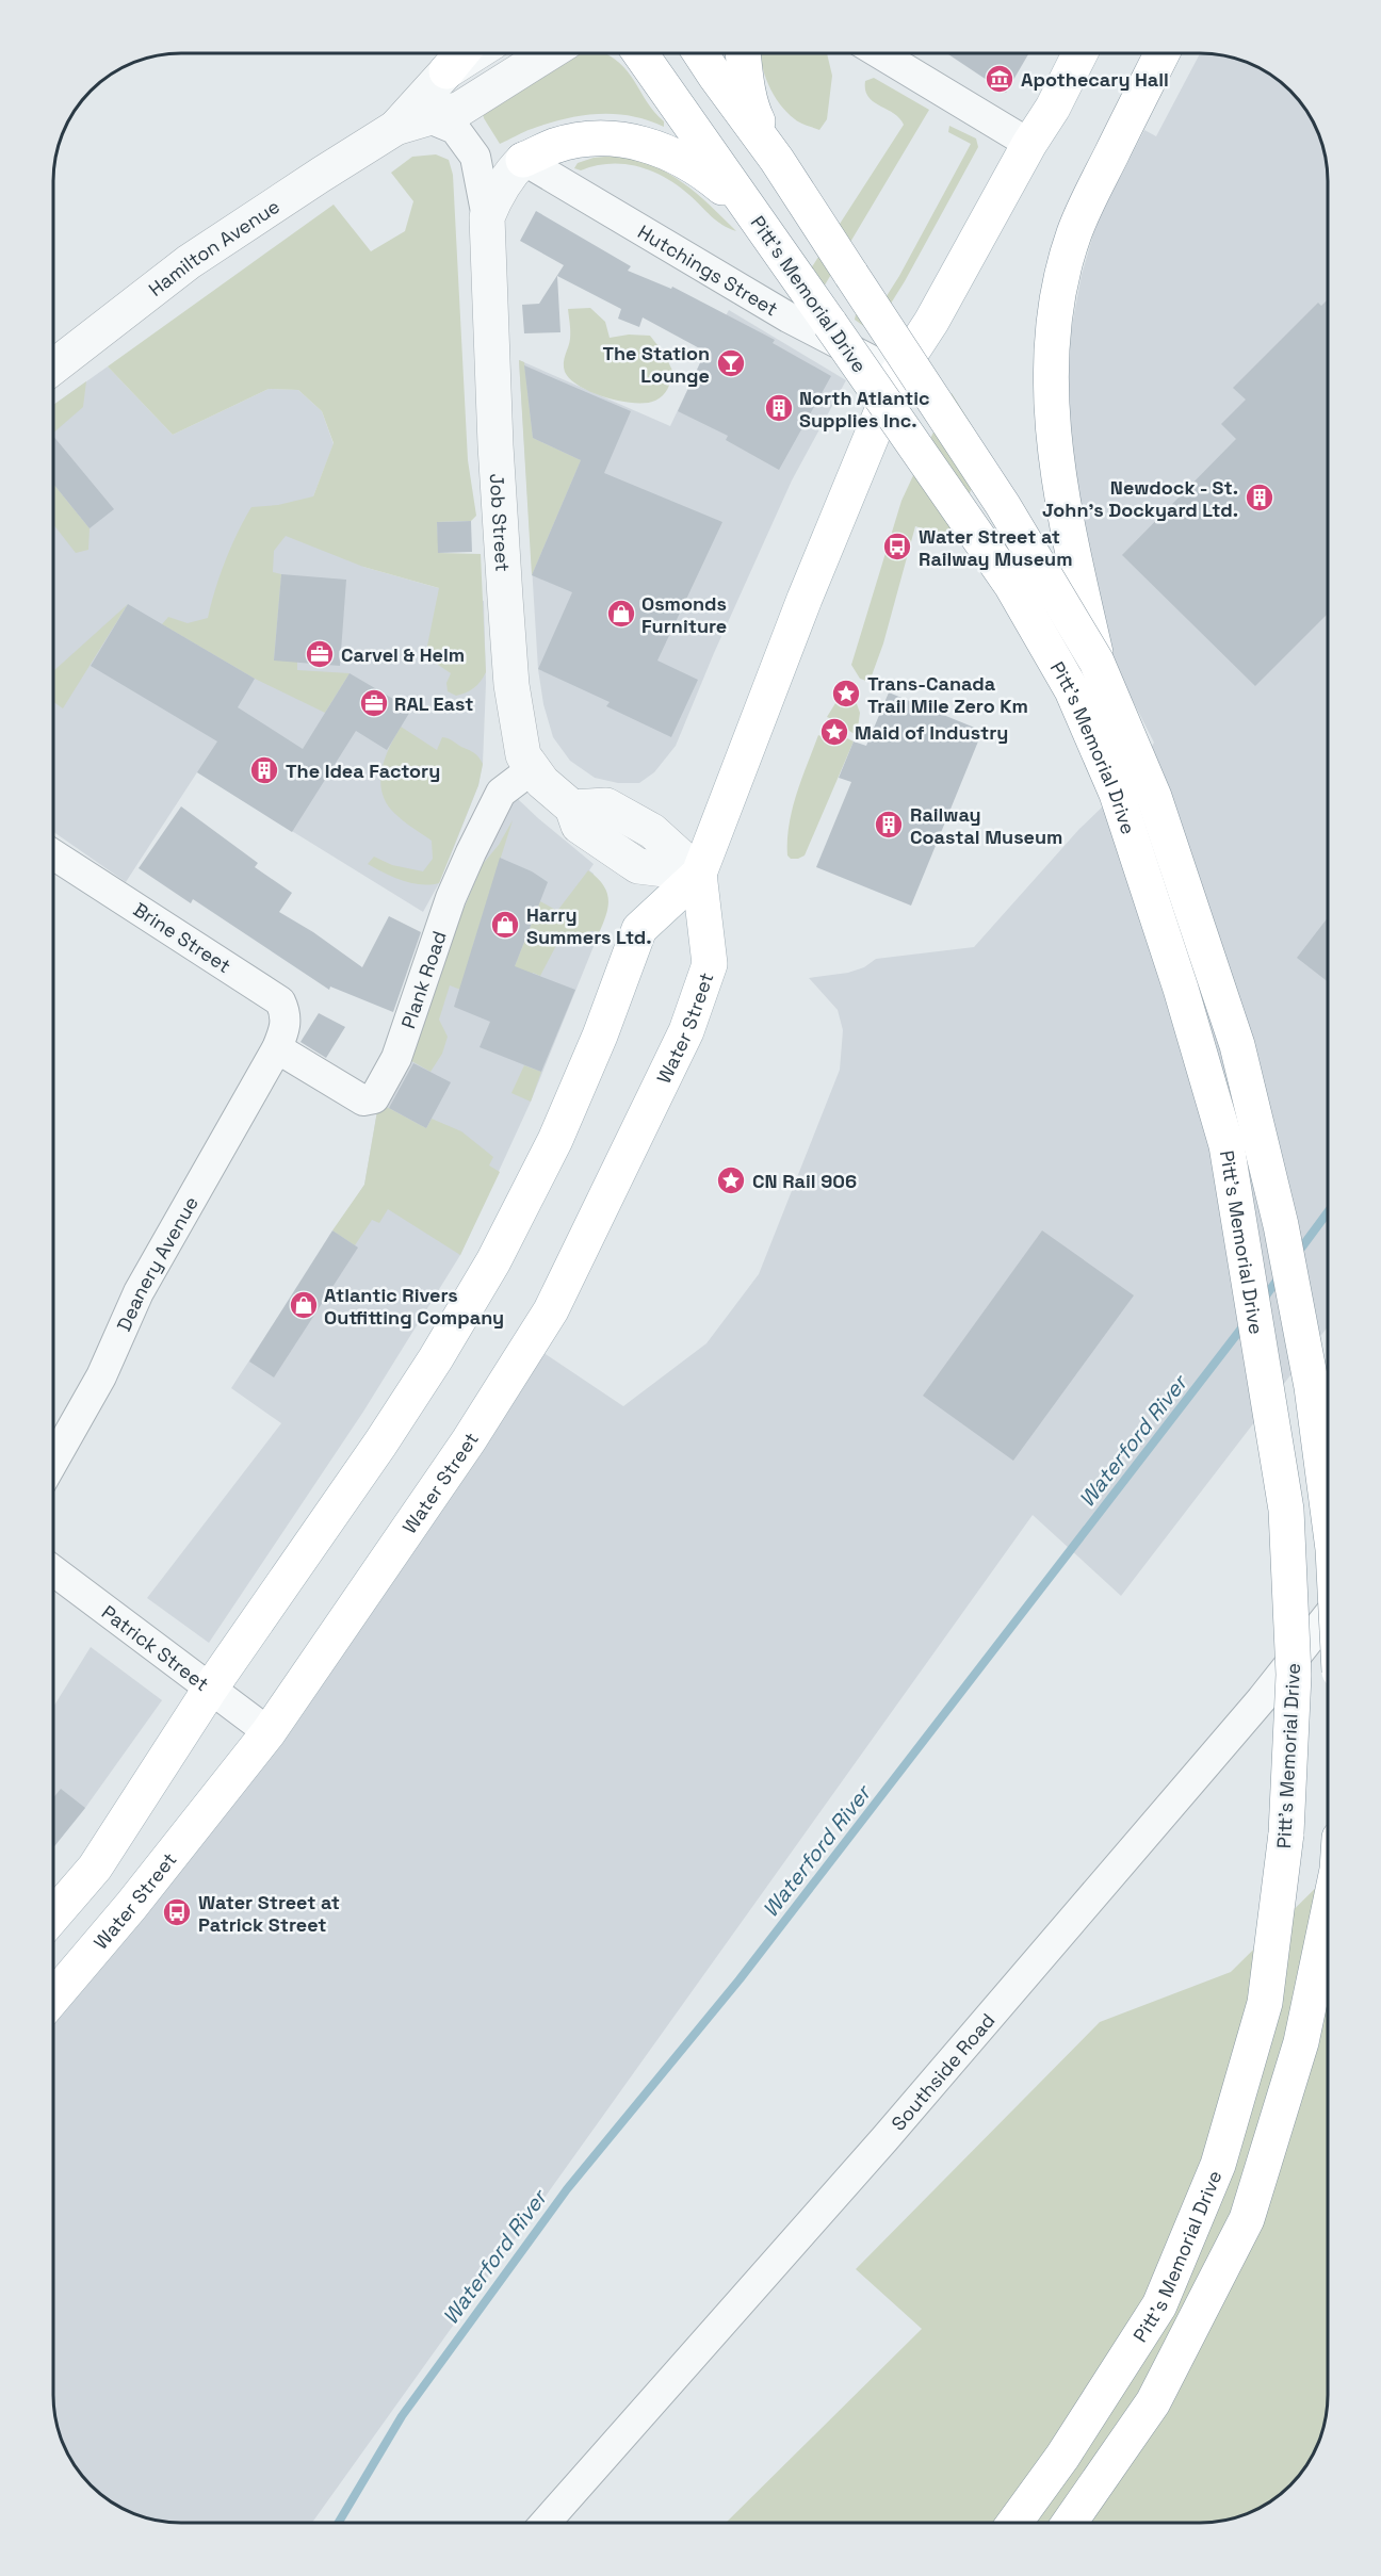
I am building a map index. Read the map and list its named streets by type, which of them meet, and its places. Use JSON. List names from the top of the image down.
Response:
{
  "streets": {
    "main road": ["Pitt's Memorial Drive", "Water Street"],
    "street": [
      "Hamilton Avenue",
      "Hutchings Street",
      "Job Street",
      "Brine Street",
      "Plank Road",
      "Deanery Avenue",
      "Patrick Street",
      "Southside Road"
    ]
  },
  "crossings": [
    ["Hamilton Avenue", "Job Street"],
    ["Hutchings Street", "Job Street"],
    ["Job Street", "Plank Road"],
    ["Job Street", "Water Street"],
    ["Brine Street", "Plank Road"],
    ["Brine Street", "Deanery Avenue"],
    ["Plank Road", "Deanery Avenue"],
    ["Water Street", "Patrick Street"]
  ],
  "water": ["Waterford River"],
  "places": {
    "museum": ["Apothecary Hall"],
    "bar": ["The Station Lounge"],
    "building": [
      "North Atlantic Supplies Inc.",
      "Newdock - St. John's Dockyard Ltd.",
      "The Idea Factory",
      "Railway Coastal Museum"
    ],
    "bus stop": ["Water Street at Railway Museum", "Water Street at Patrick Street"],
    "shop": ["Osmonds Furniture", "Harry Summers Ltd.", "Atlantic Rivers Outfitting Company"],
    "office": ["Carvel & Helm", "RAL East"],
    "place": ["Trans-Canada Trail Mile Zero Km", "Maid of Industry", "CN Rail 906"]
  }
}
